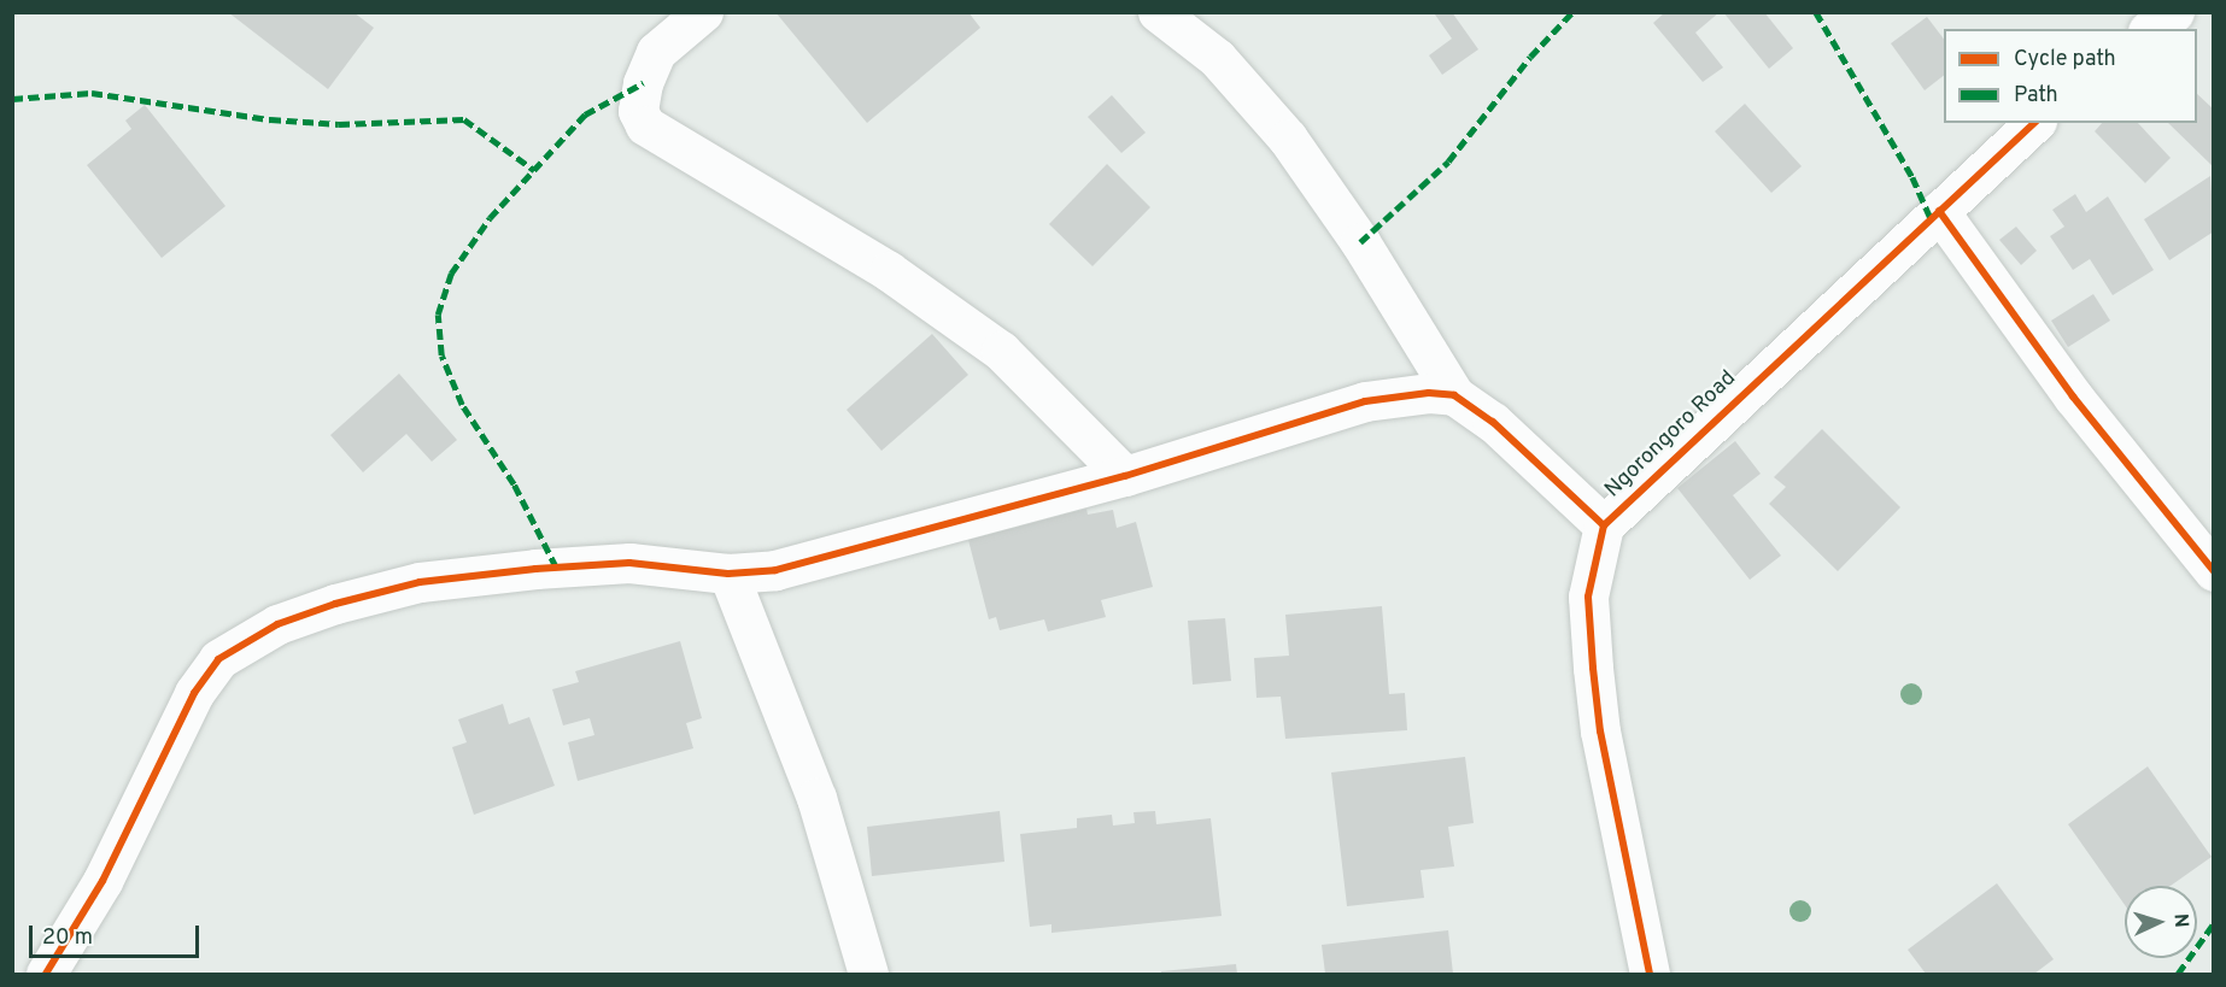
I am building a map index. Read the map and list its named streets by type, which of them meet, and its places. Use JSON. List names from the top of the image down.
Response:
{
  "streets": {
    "street": ["Ngorongoro Road"]
  },
  "legend": ["Cycle path", "Path"],
  "scale_bar": "20 m",
  "north": "right"
}
